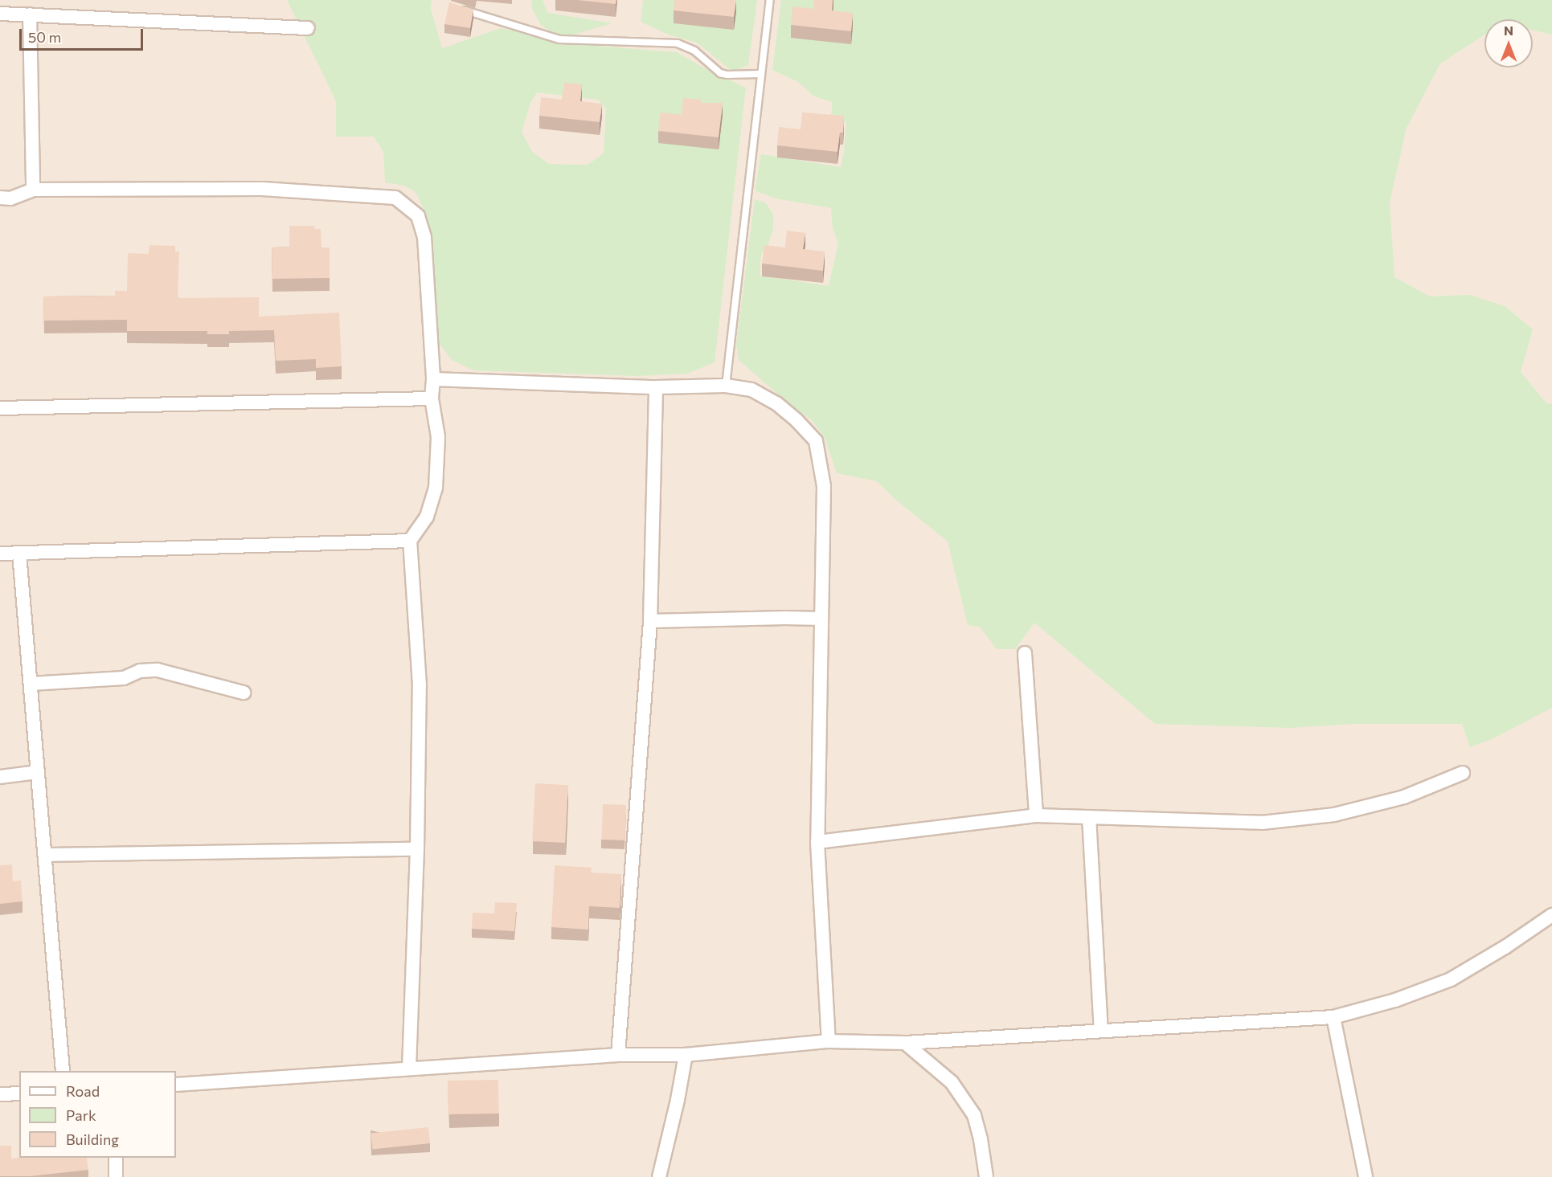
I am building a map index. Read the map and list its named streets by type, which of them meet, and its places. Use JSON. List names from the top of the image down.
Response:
{
  "legend": ["Road", "Park", "Building"],
  "scale_bar": "50 m",
  "north": "top"
}
